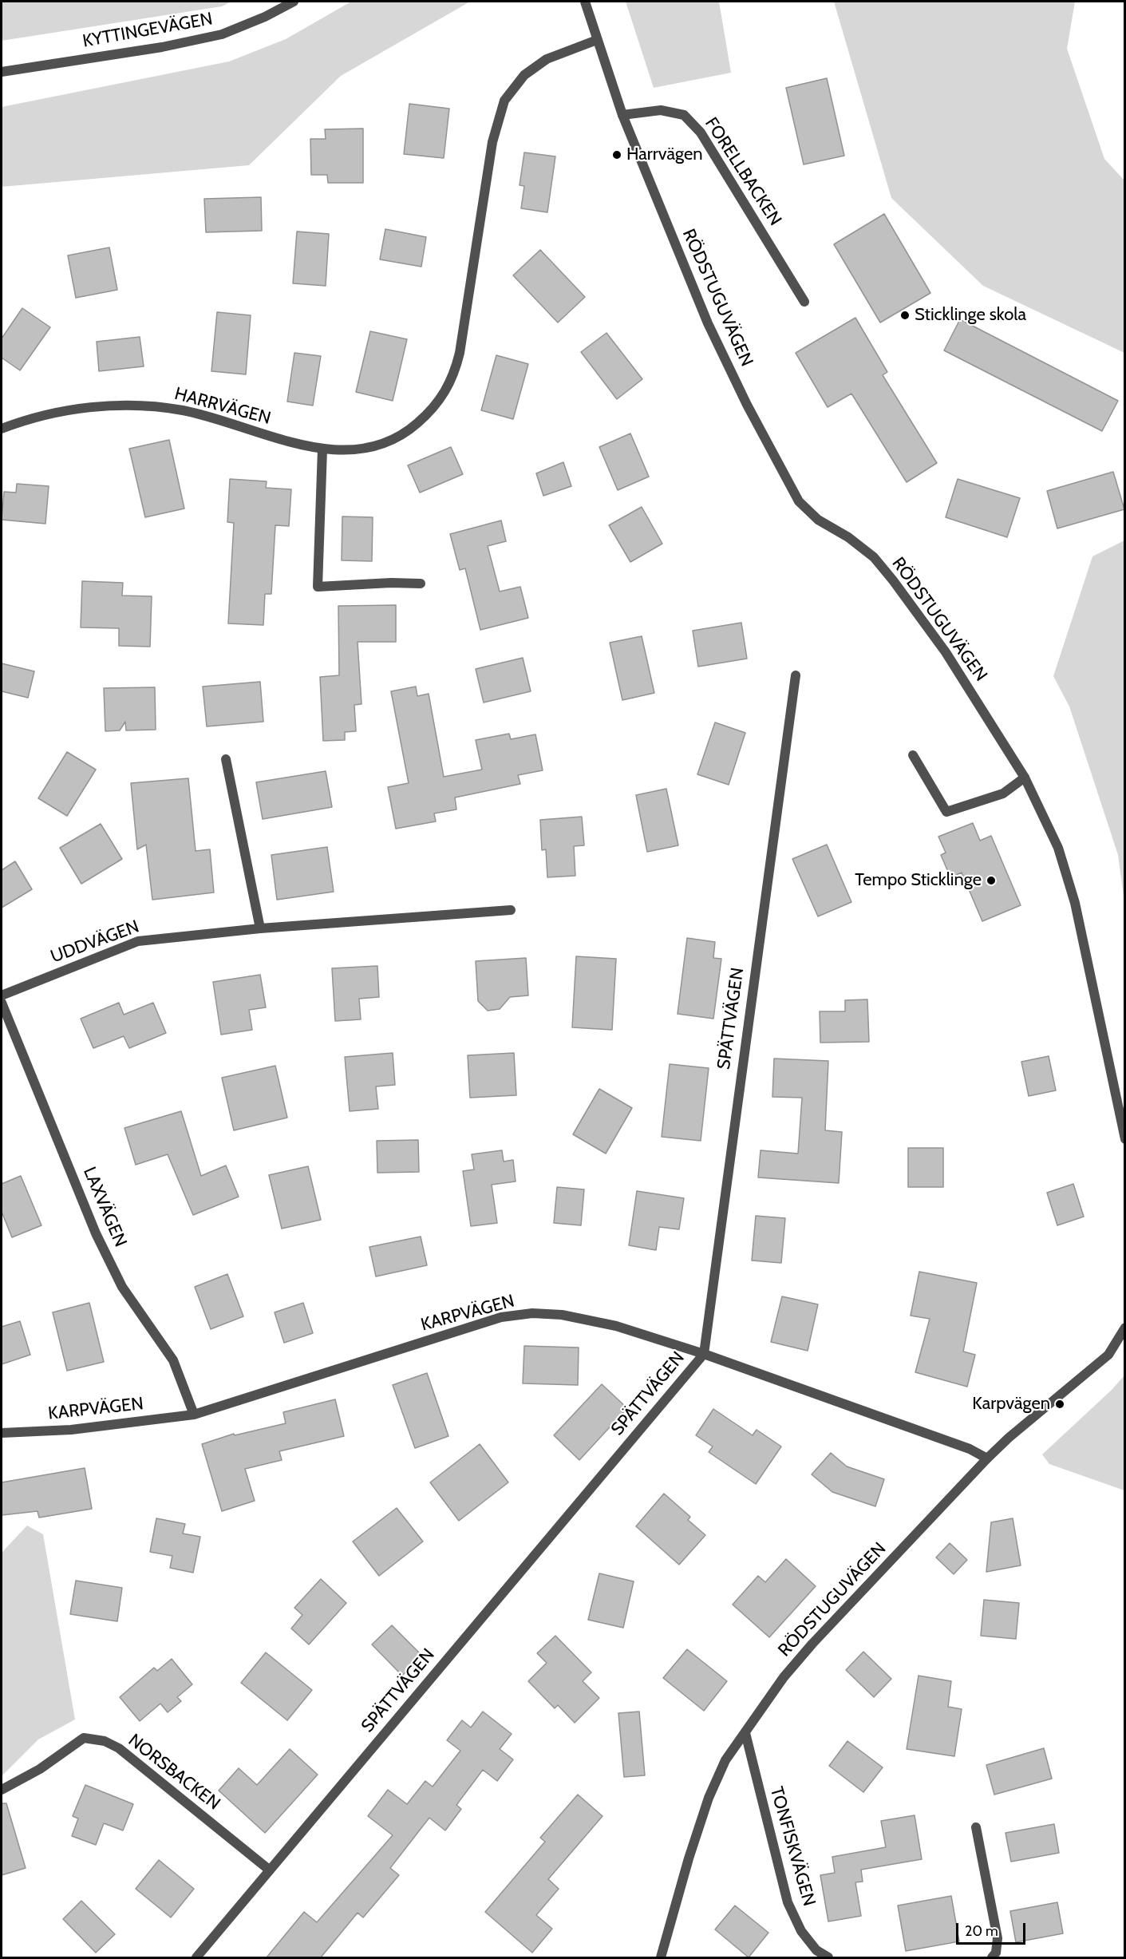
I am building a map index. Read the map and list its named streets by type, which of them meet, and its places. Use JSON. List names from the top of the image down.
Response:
{
  "streets": {
    "street": [
      "KYTTINGEVÄGEN",
      "FORELLBACKEN",
      "RÖDSTUGUVÄGEN",
      "HARRVÄGEN",
      "UDDVÄGEN",
      "SPÄTTVÄGEN",
      "LAXVÄGEN",
      "KARPVÄGEN",
      "NORSBACKEN",
      "TONFISKVÄGEN"
    ]
  },
  "crossings": [
    ["FORELLBACKEN", "RÖDSTUGUVÄGEN"],
    ["RÖDSTUGUVÄGEN", "HARRVÄGEN"],
    ["RÖDSTUGUVÄGEN", "KARPVÄGEN"],
    ["RÖDSTUGUVÄGEN", "TONFISKVÄGEN"],
    ["SPÄTTVÄGEN", "KARPVÄGEN"],
    ["SPÄTTVÄGEN", "NORSBACKEN"],
    ["LAXVÄGEN", "KARPVÄGEN"]
  ],
  "places": [
    "Harrvägen",
    "Sticklinge skola",
    "Tempo Sticklinge",
    "Karpvägen"
  ],
  "scale_bar": "20 m"
}
